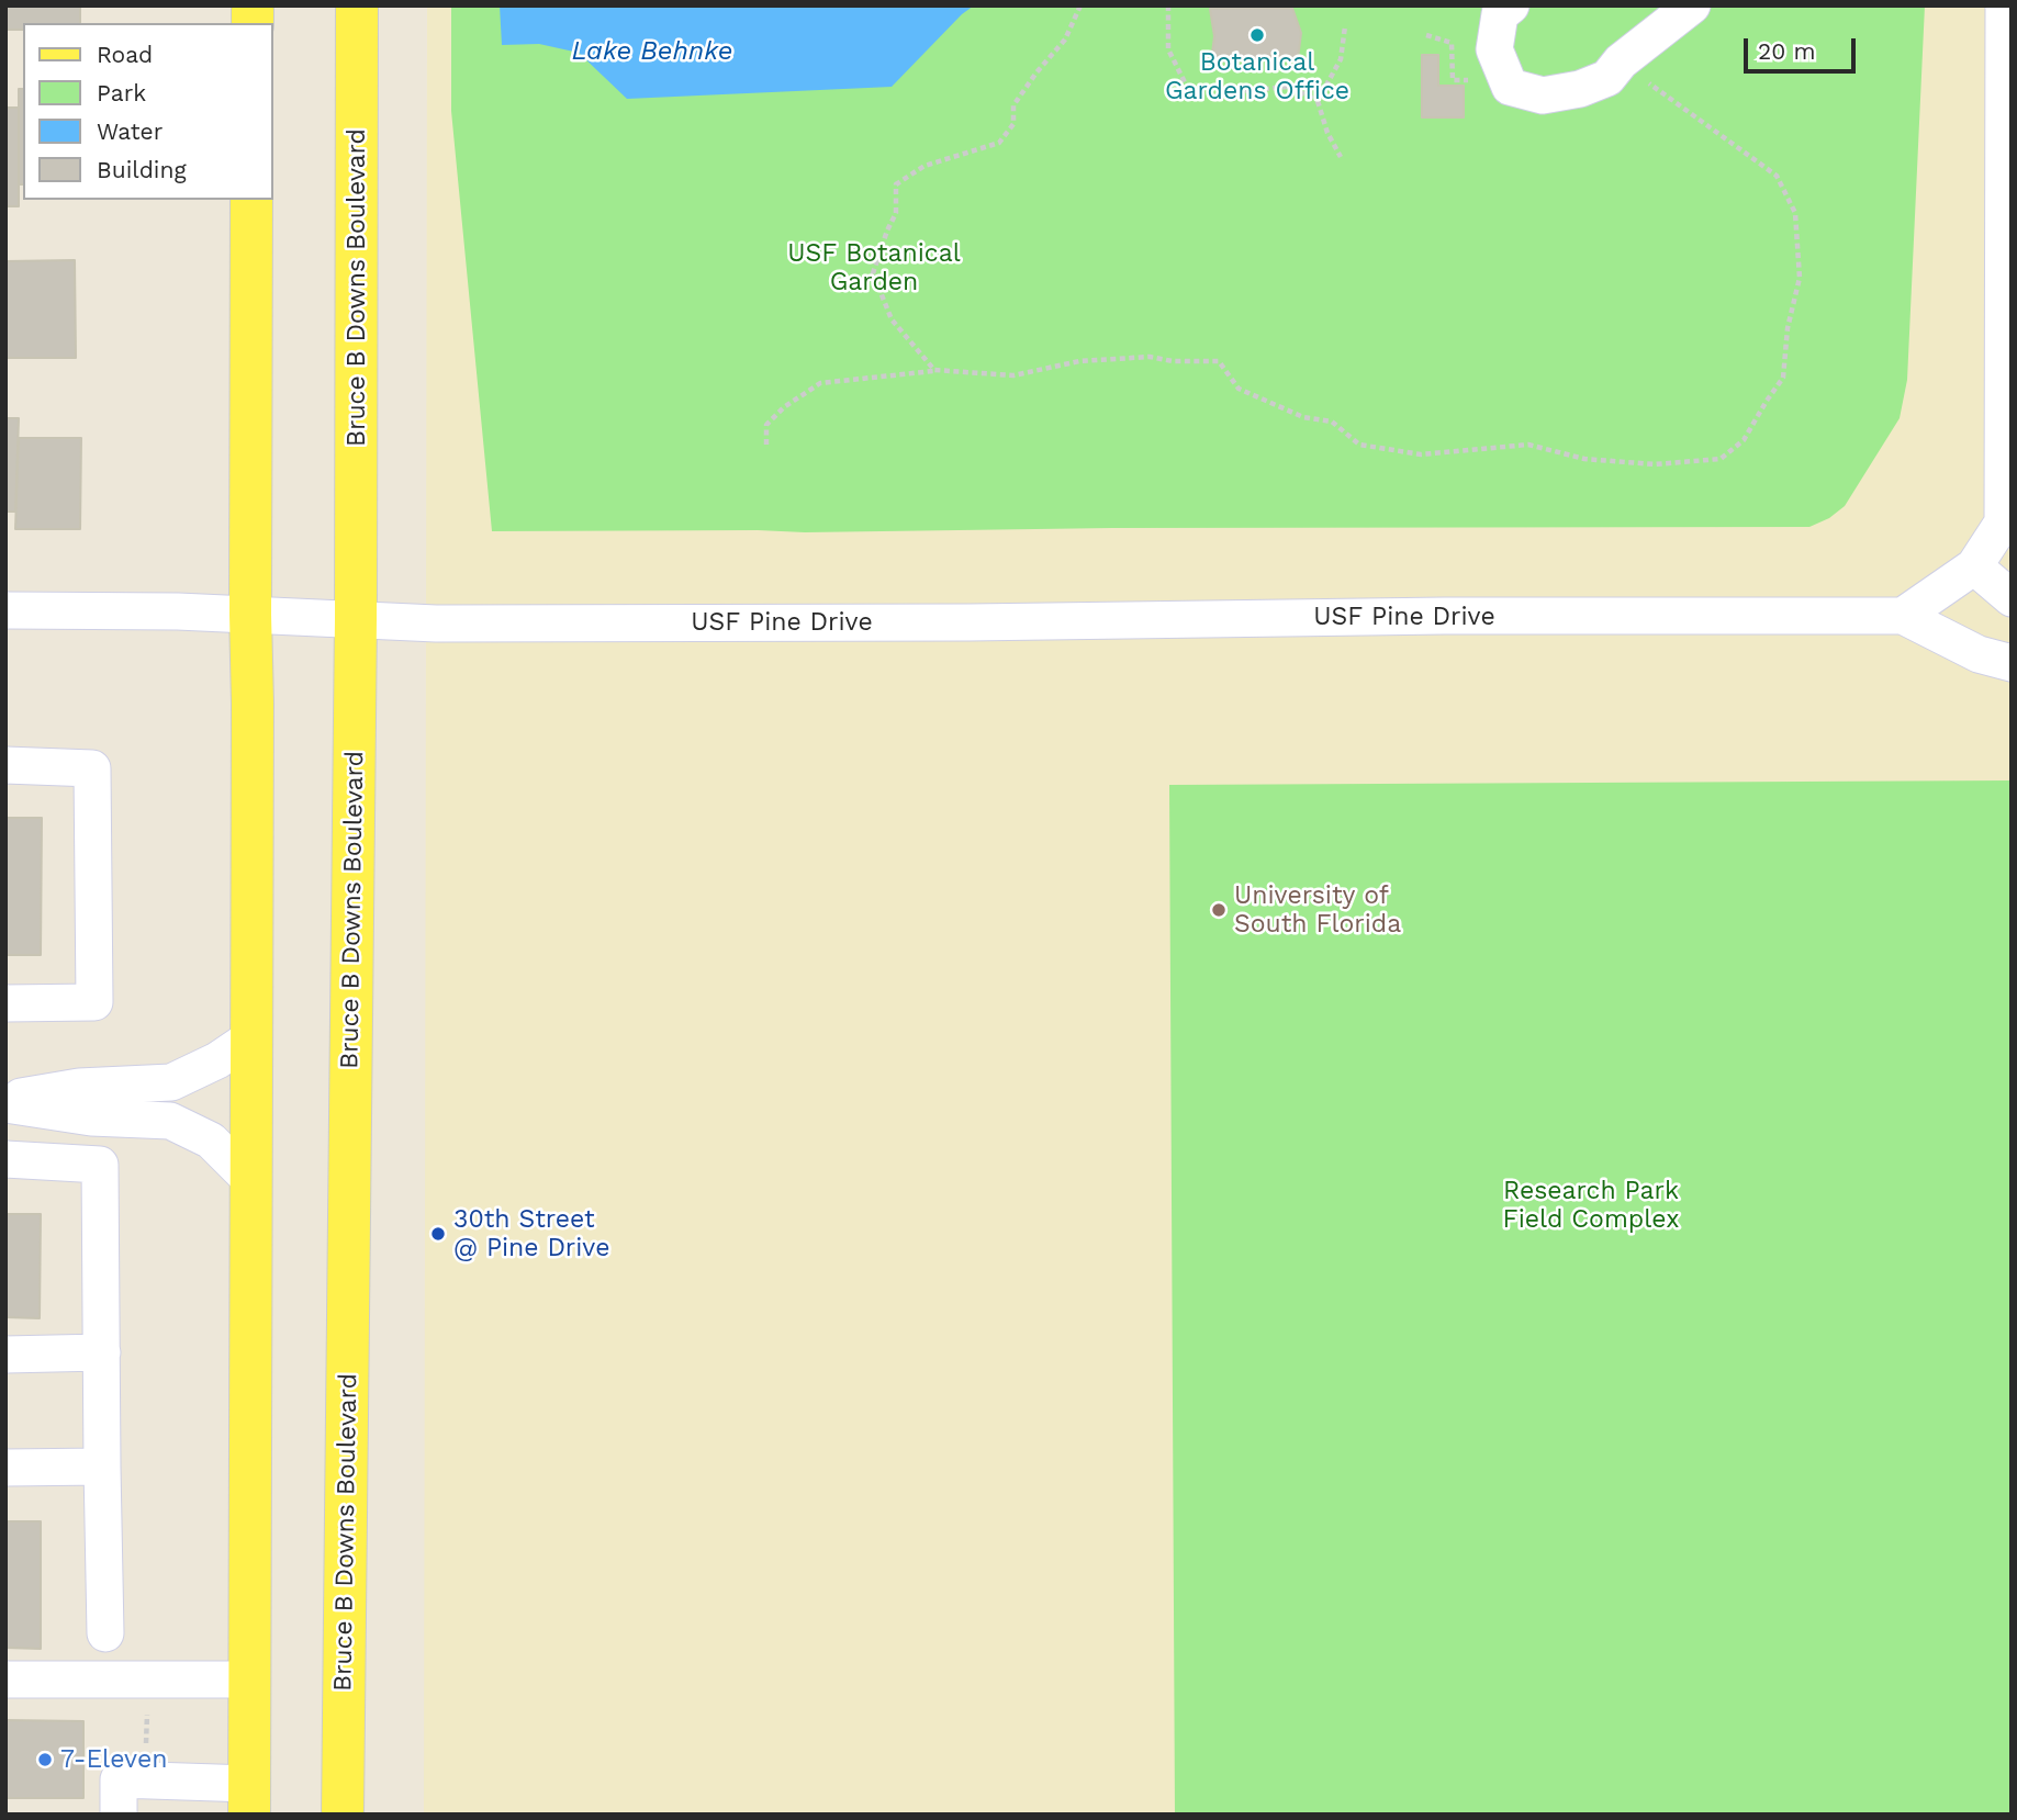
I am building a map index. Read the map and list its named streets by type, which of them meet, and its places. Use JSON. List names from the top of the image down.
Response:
{
  "streets": {
    "main road": ["Bruce B Downs Boulevard"],
    "street": ["USF Pine Drive"]
  },
  "crossings": [
    ["Bruce B Downs Boulevard", "USF Pine Drive"]
  ],
  "water": ["Lake Behnke"],
  "parks": ["USF Botanical Garden", "Research Park Field Complex"],
  "places": [
    "Botanical Gardens Office",
    "University of South Florida",
    "30th Street @ Pine Drive",
    "7-Eleven"
  ],
  "legend": [
    "Road",
    "Park",
    "Water",
    "Building"
  ],
  "scale_bar": "20 m"
}
